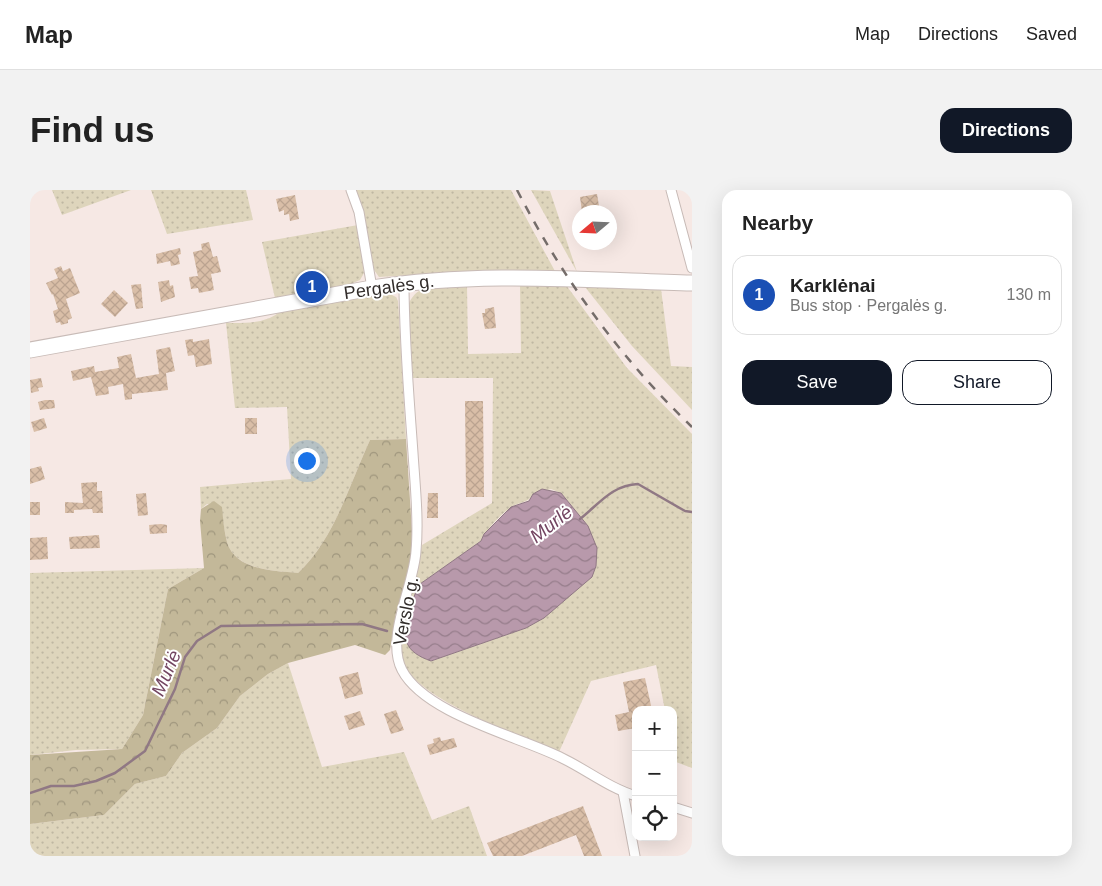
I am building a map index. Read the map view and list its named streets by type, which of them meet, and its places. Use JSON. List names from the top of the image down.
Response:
{
  "streets": {
    "main road": ["Pergalės g."],
    "street": ["Verslo g."]
  },
  "crossings": [
    ["Pergalės g.", "Verslo g."]
  ],
  "water": ["Murlė"],
  "north": "left",
  "page": {
    "header": "Map",
    "nav": ["Map", "Directions", "Saved"],
    "buttons": [
      "Directions",
      ["Save", "Share"]
    ],
    "title": "Find us",
    "heading": "Nearby",
    "list": [
      {
        "mark": "1",
        "name": "Karklėnai",
        "note": "Bus stop · Pergalės g.",
        "value": "130 m"
      }
    ],
    "pins": "1",
    "map_buttons": ["+", "−"]
  }
}
